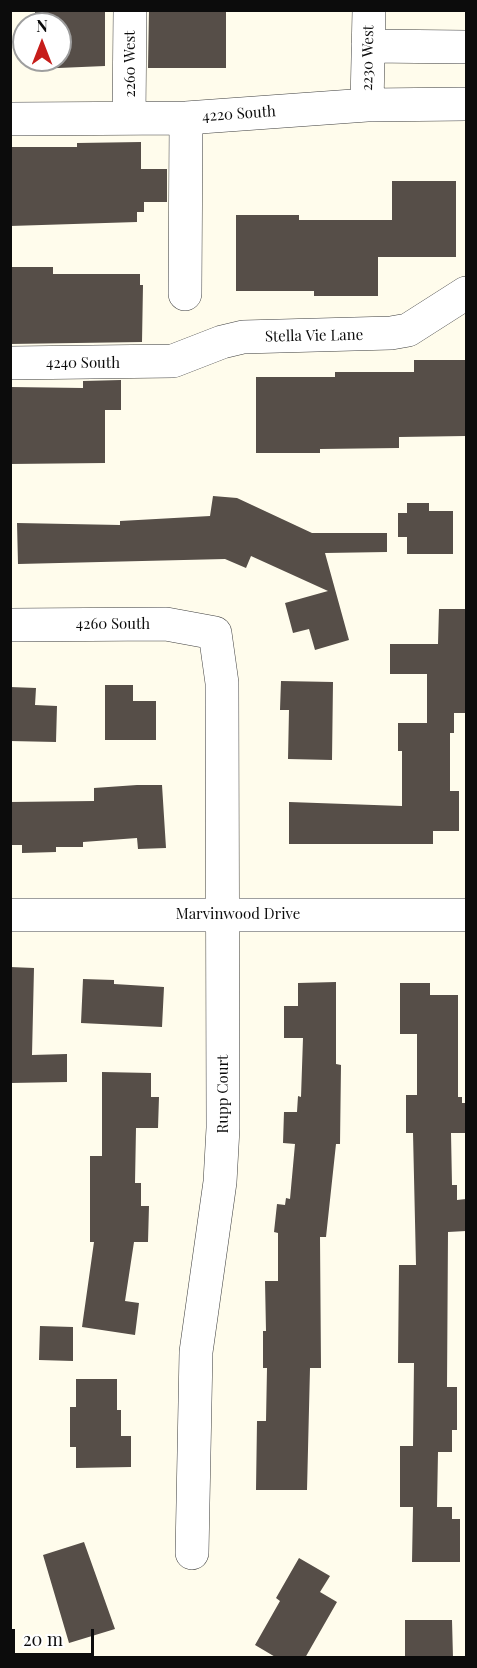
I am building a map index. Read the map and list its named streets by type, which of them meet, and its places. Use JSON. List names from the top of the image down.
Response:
{
  "streets": {
    "street": [
      "2230 West",
      "2260 West",
      "4220 South",
      "Stella Vie Lane",
      "4240 South",
      "4260 South",
      "Marvinwood Drive",
      "Rupp Court"
    ]
  },
  "crossings": [
    ["2230 West", "4220 South"],
    ["2260 West", "4220 South"],
    ["Stella Vie Lane", "4240 South"],
    ["4260 South", "Rupp Court"],
    ["Marvinwood Drive", "Rupp Court"]
  ],
  "scale_bar": "20 m",
  "north": "top"
}
